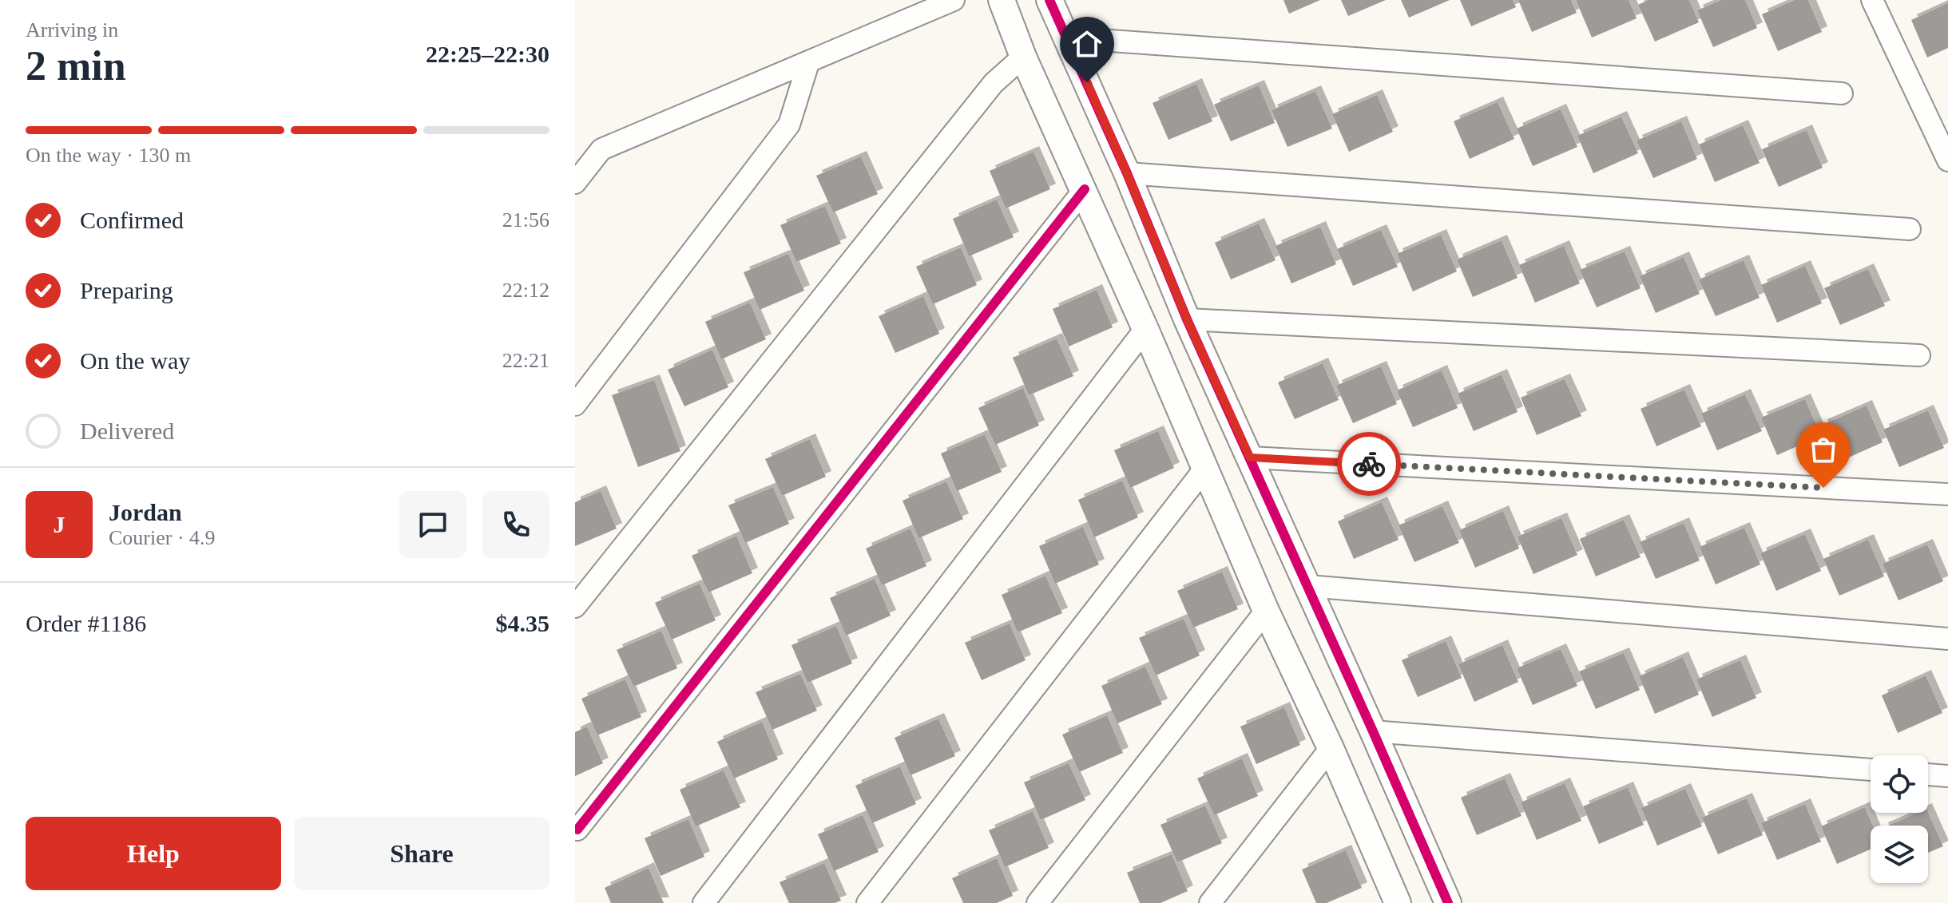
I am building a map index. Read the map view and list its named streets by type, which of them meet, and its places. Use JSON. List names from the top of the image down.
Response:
{
  "page": {
    "heading": ["2 min", "Arriving in", "22:25–22:30"],
    "panel": [
      "Jordan",
      "Courier · 4.9",
      "Order #1186",
      "$4.35"
    ],
    "bar": "On the way · 130 m",
    "list": [
      ["Confirmed", "21:56"],
      ["Preparing", "22:12"],
      ["On the way", "22:21"],
      "Delivered"
    ],
    "round": "J",
    "buttons": ["Help", "Share"]
  }
}
